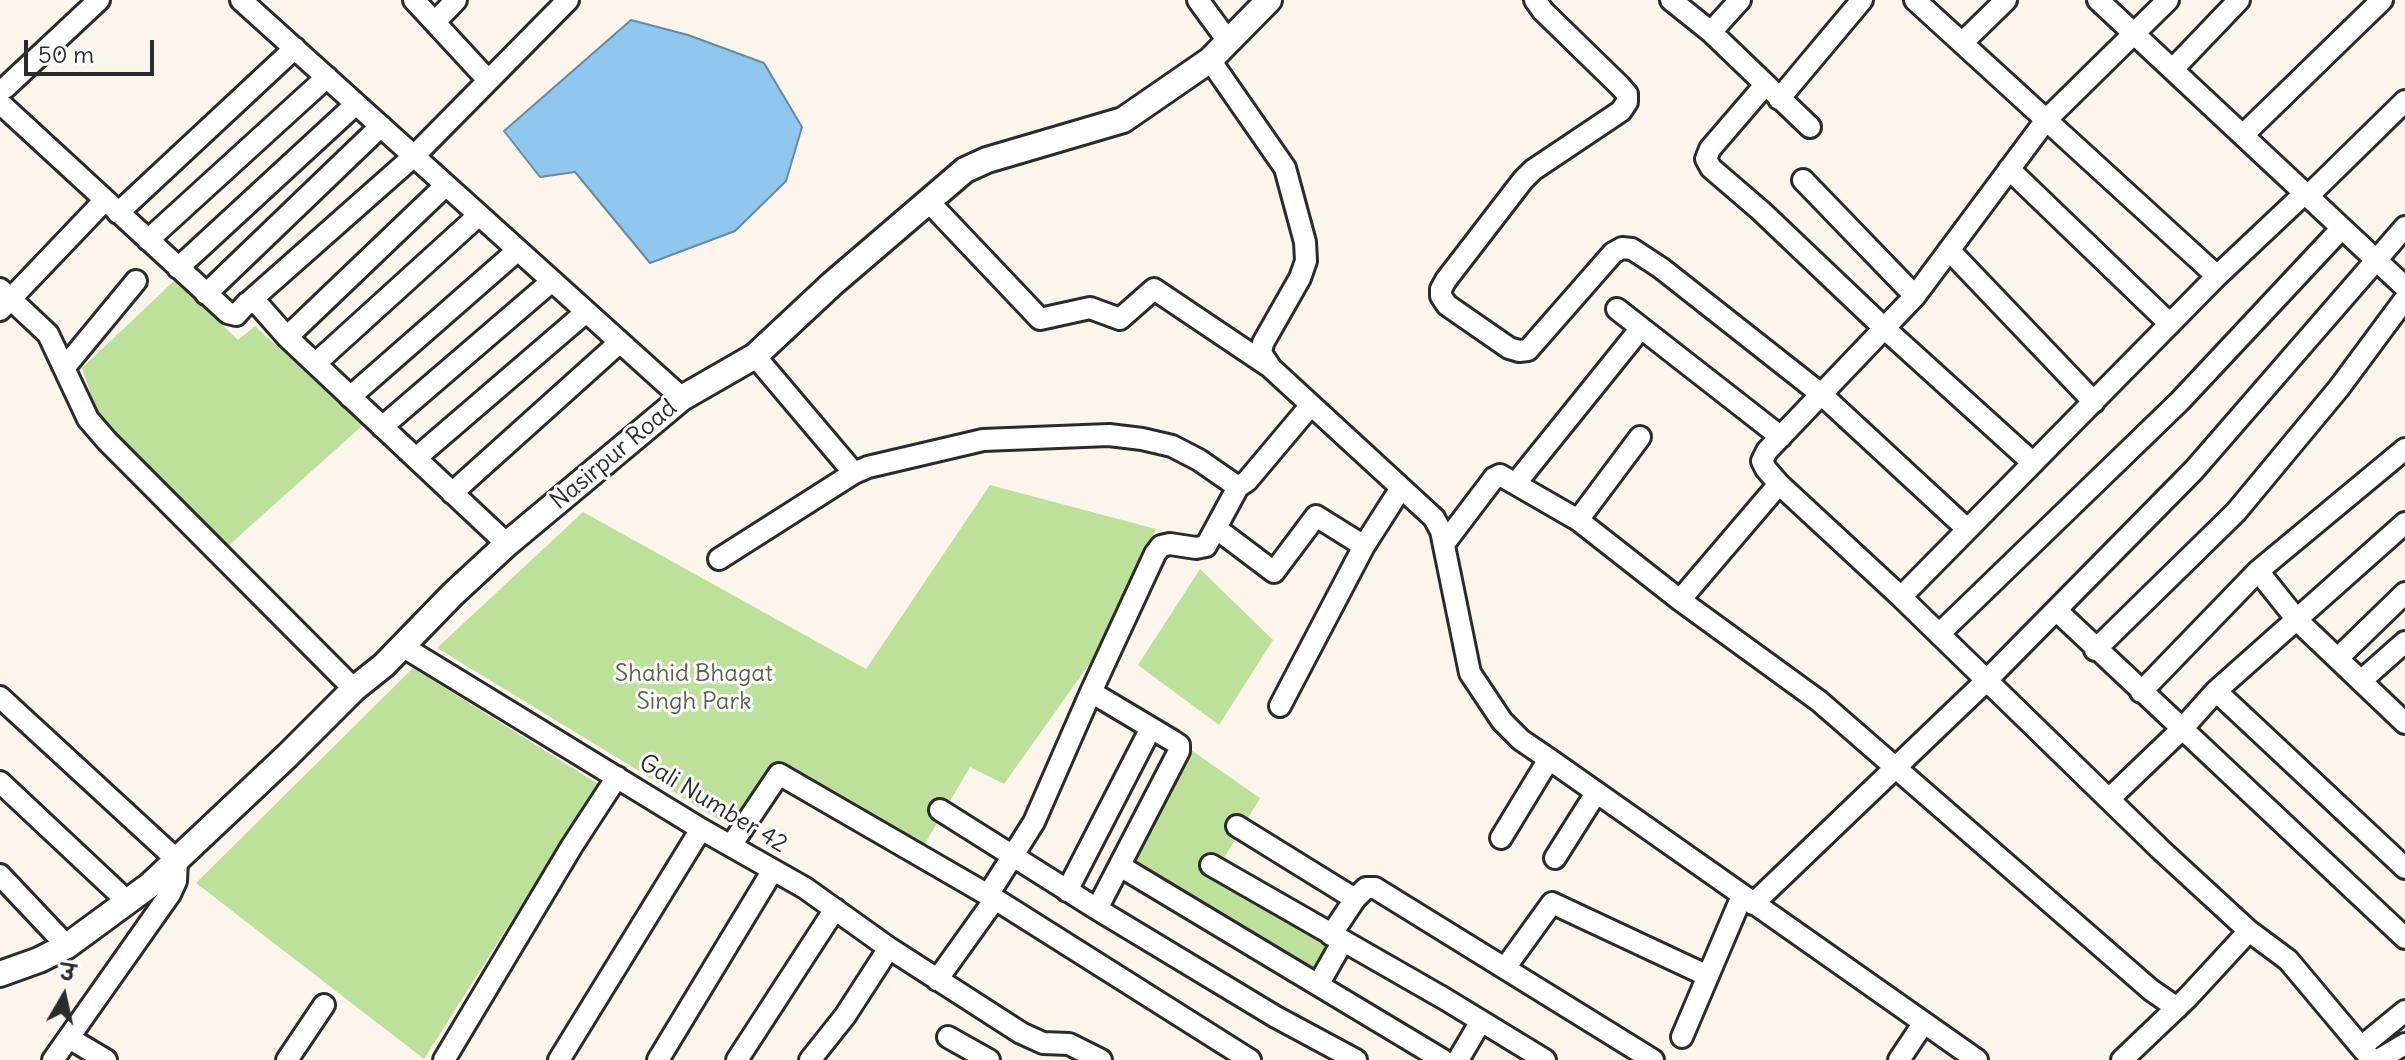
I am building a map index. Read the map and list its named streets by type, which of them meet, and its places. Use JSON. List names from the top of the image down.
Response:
{
  "streets": {
    "street": ["Nasirpur Road", "Gali Number 42"]
  },
  "crossings": [
    ["Nasirpur Road", "Gali Number 42"]
  ],
  "parks": ["Shahid Bhagat Singh Park"],
  "scale_bar": "50 m",
  "north": "top"
}
